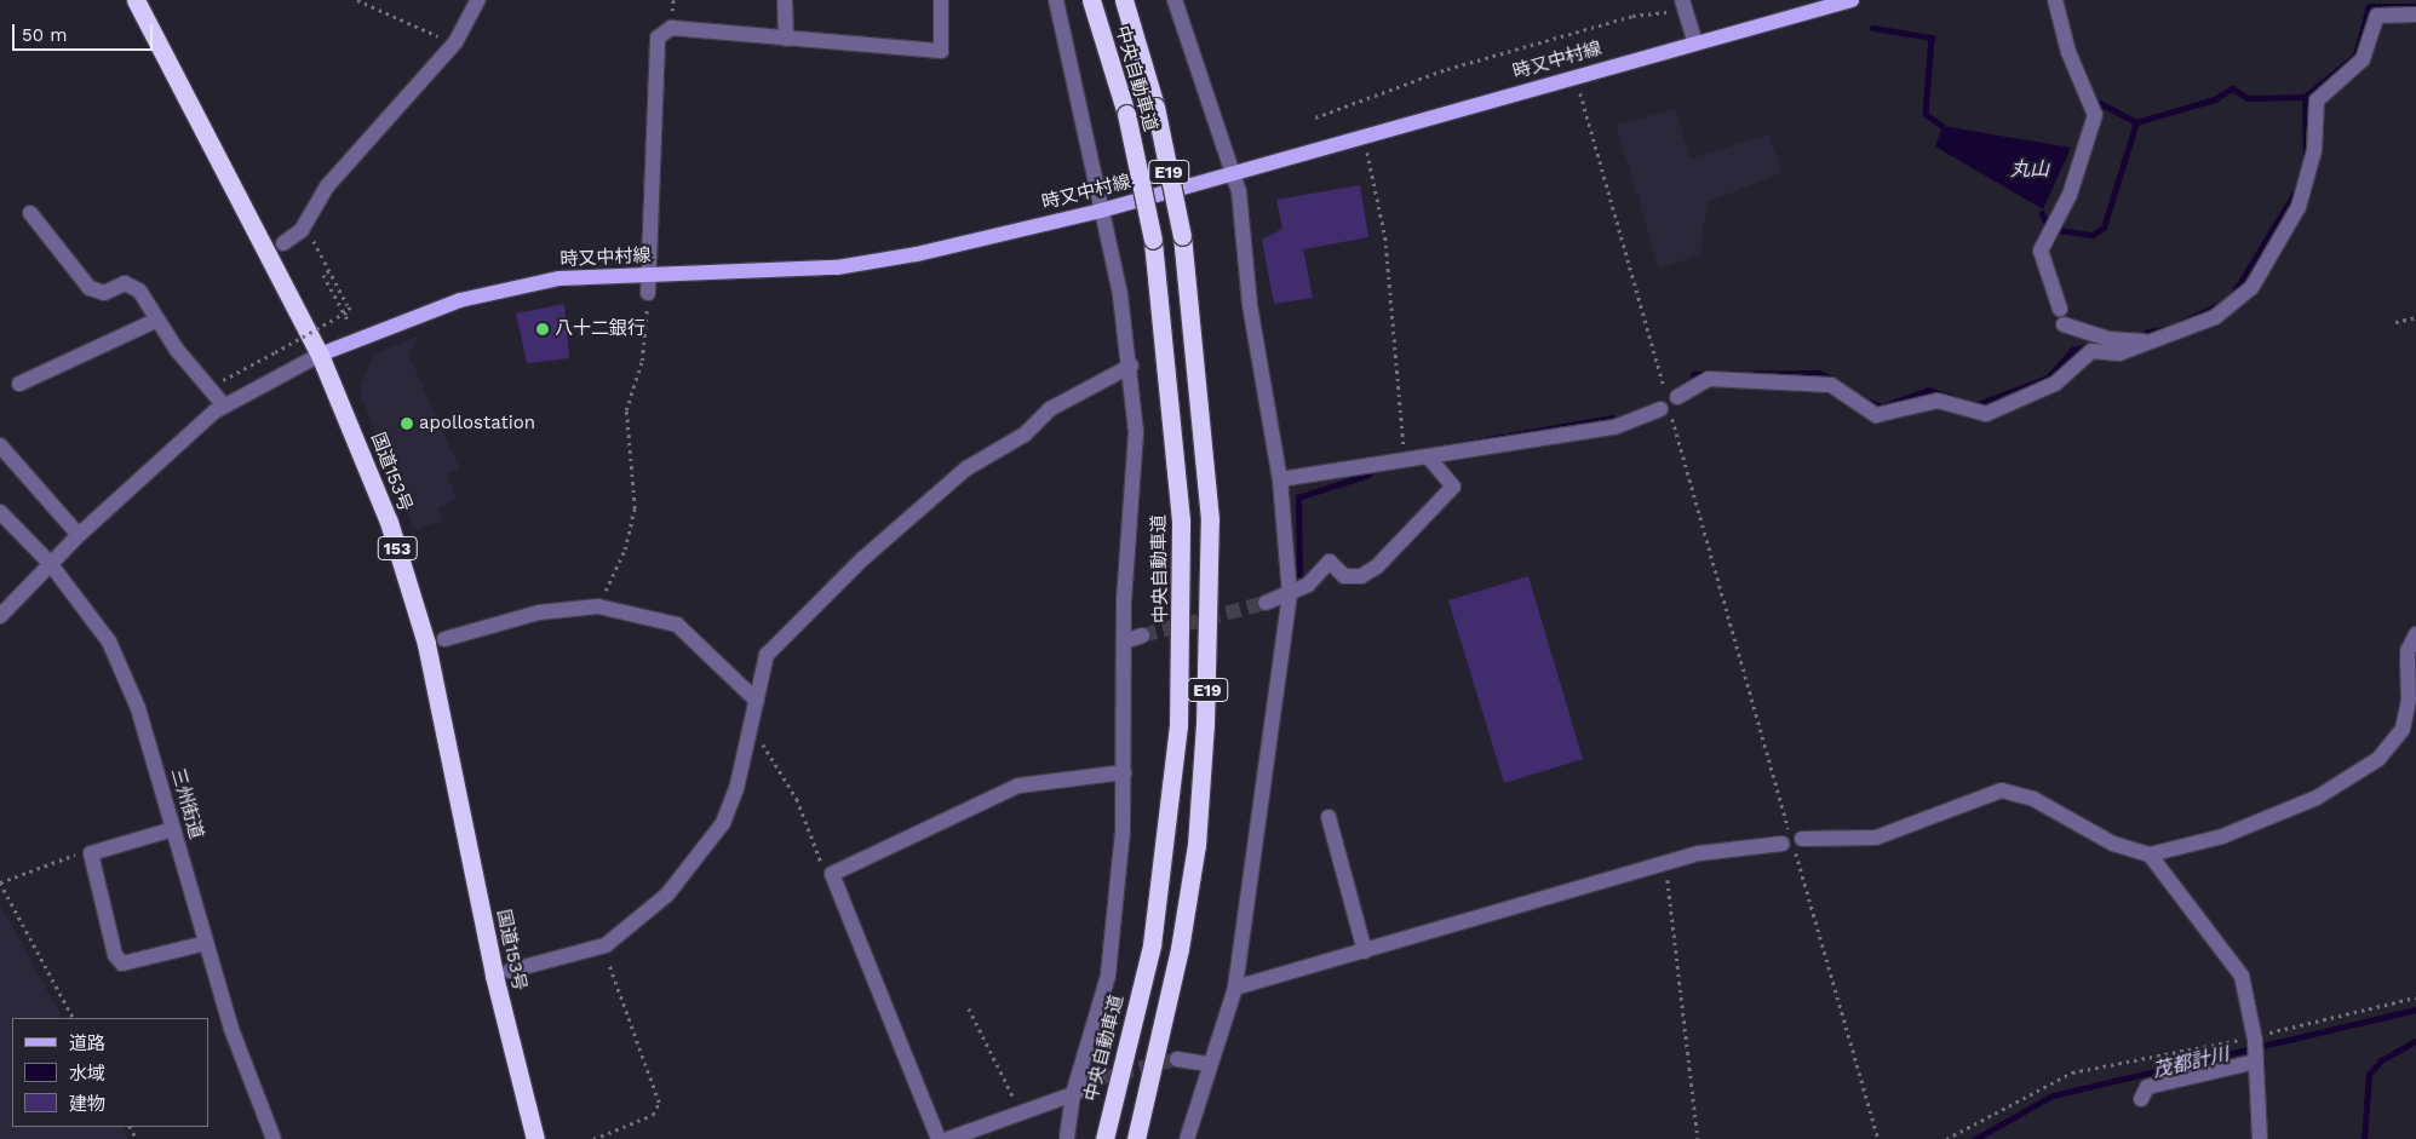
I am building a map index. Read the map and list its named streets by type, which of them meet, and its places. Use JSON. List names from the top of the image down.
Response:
{
  "streets": {
    "highway": [
      "中央自動車道",
      "E19",
      "国道153号",
      "153"
    ],
    "main road": ["時又中村線"],
    "street": ["三州街道"]
  },
  "crossings": [
    ["時又中村線", "国道153号"]
  ],
  "water": ["丸山", "茂都計川"],
  "places": ["八十二銀行", "apollostation"],
  "legend": ["道路", "水域", "建物"],
  "scale_bar": "50 m"
}
